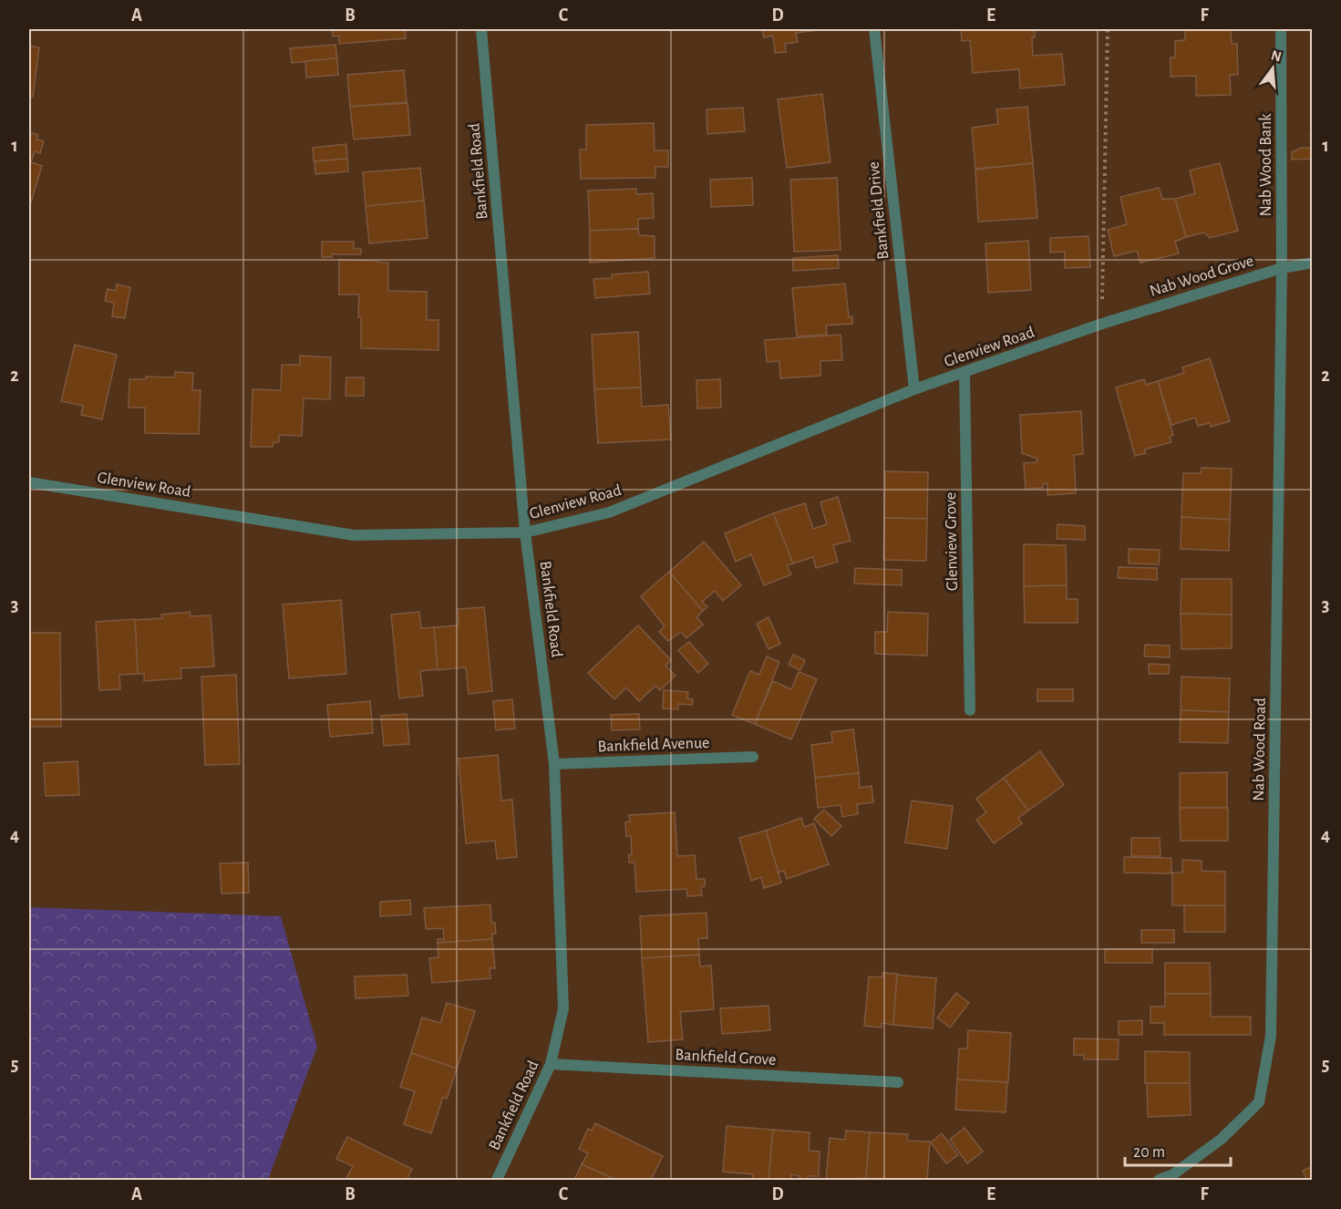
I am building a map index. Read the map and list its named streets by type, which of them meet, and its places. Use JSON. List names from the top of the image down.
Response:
{
  "streets": {
    "street": [
      "Nab Wood Bank",
      "Bankfield Road",
      "Bankfield Drive",
      "Nab Wood Grove",
      "Glenview Road",
      "Glenview Grove",
      "Bankfield Avenue",
      "Nab Wood Road",
      "Bankfield Grove"
    ]
  },
  "crossings": [
    ["Nab Wood Bank", "Nab Wood Grove"],
    ["Nab Wood Bank", "Nab Wood Road"],
    ["Bankfield Road", "Glenview Road"],
    ["Bankfield Road", "Bankfield Avenue"],
    ["Bankfield Road", "Bankfield Grove"],
    ["Bankfield Drive", "Glenview Road"],
    ["Nab Wood Grove", "Glenview Road"],
    ["Nab Wood Grove", "Nab Wood Road"],
    ["Glenview Road", "Glenview Grove"]
  ],
  "scale_bar": "20 m",
  "north": "top",
  "grid": {
    "columns": [
      "A",
      "B",
      "C",
      "D",
      "E",
      "F"
    ],
    "rows": [
      "1",
      "2",
      "3",
      "4",
      "5"
    ]
  }
}
